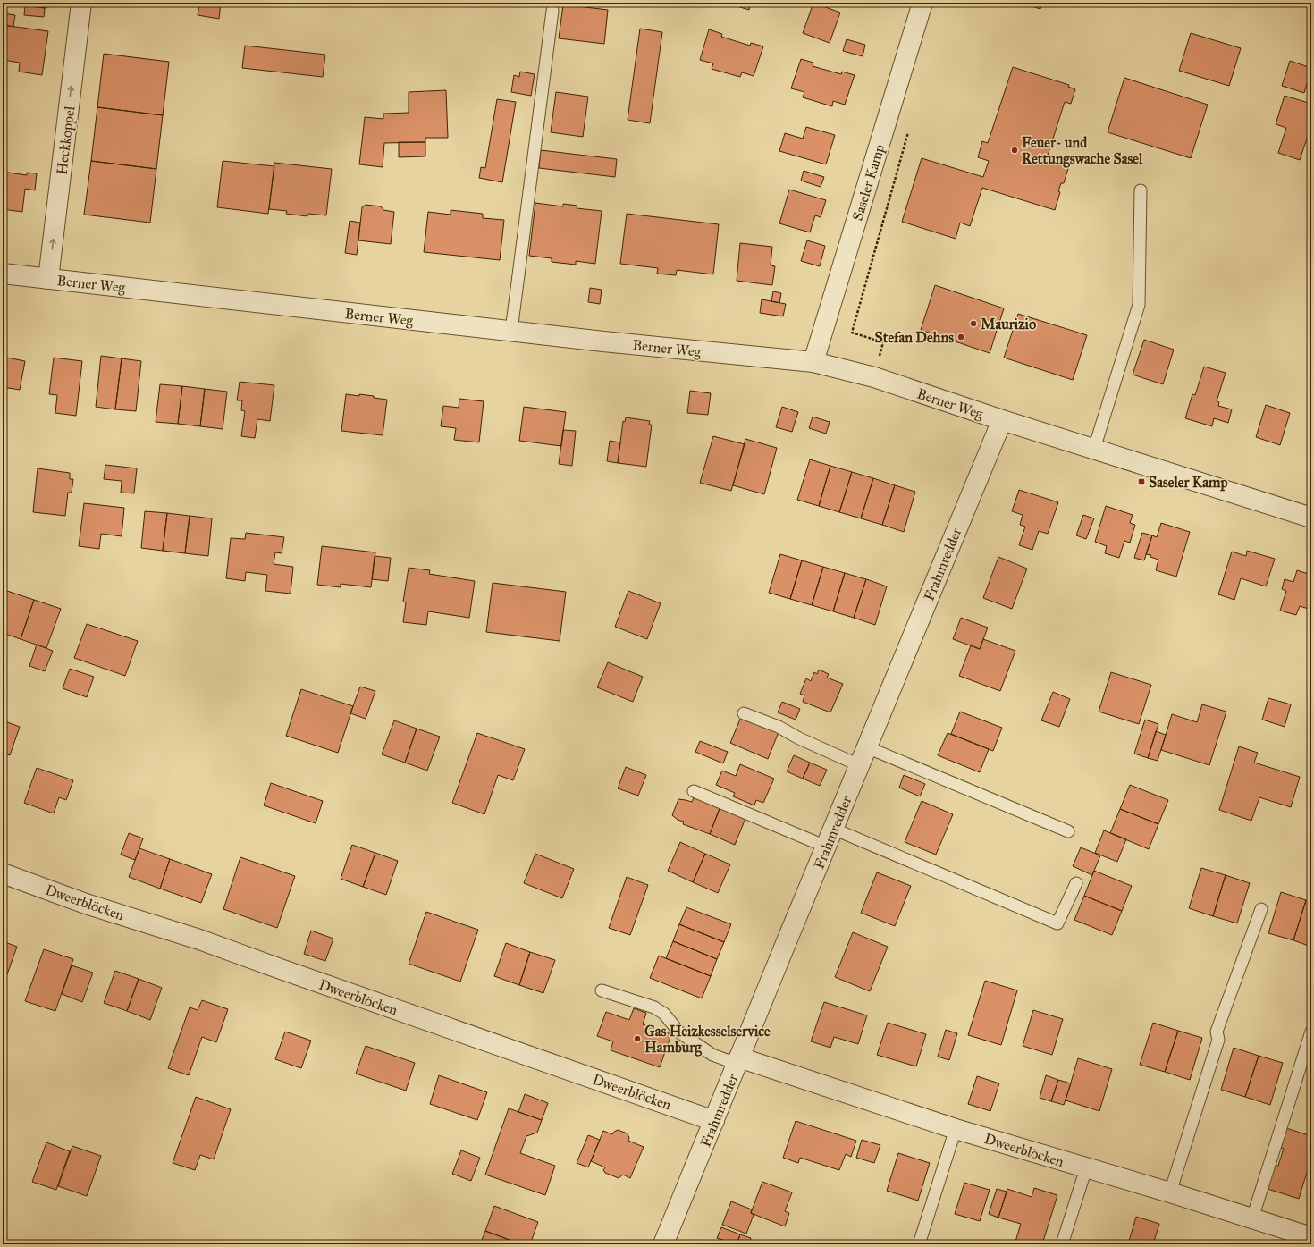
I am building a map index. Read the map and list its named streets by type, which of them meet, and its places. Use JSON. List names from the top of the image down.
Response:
{
  "streets": {
    "street": [
      "Heckkoppel",
      "Saseler Kamp",
      "Berner Weg",
      "Frahmredder",
      "Dweerblöcken"
    ]
  },
  "crossings": [
    ["Heckkoppel", "Berner Weg"],
    ["Saseler Kamp", "Berner Weg"],
    ["Berner Weg", "Frahmredder"],
    ["Frahmredder", "Dweerblöcken"]
  ],
  "one_way": ["Heckkoppel"],
  "places": {
    "other": [
      "Feuer- und Rettungswache Sasel",
      "Maurizio",
      "Stefan Dehns",
      "Gas Heizkesselservice Hamburg"
    ],
    "transit": ["Saseler Kamp"]
  }
}
